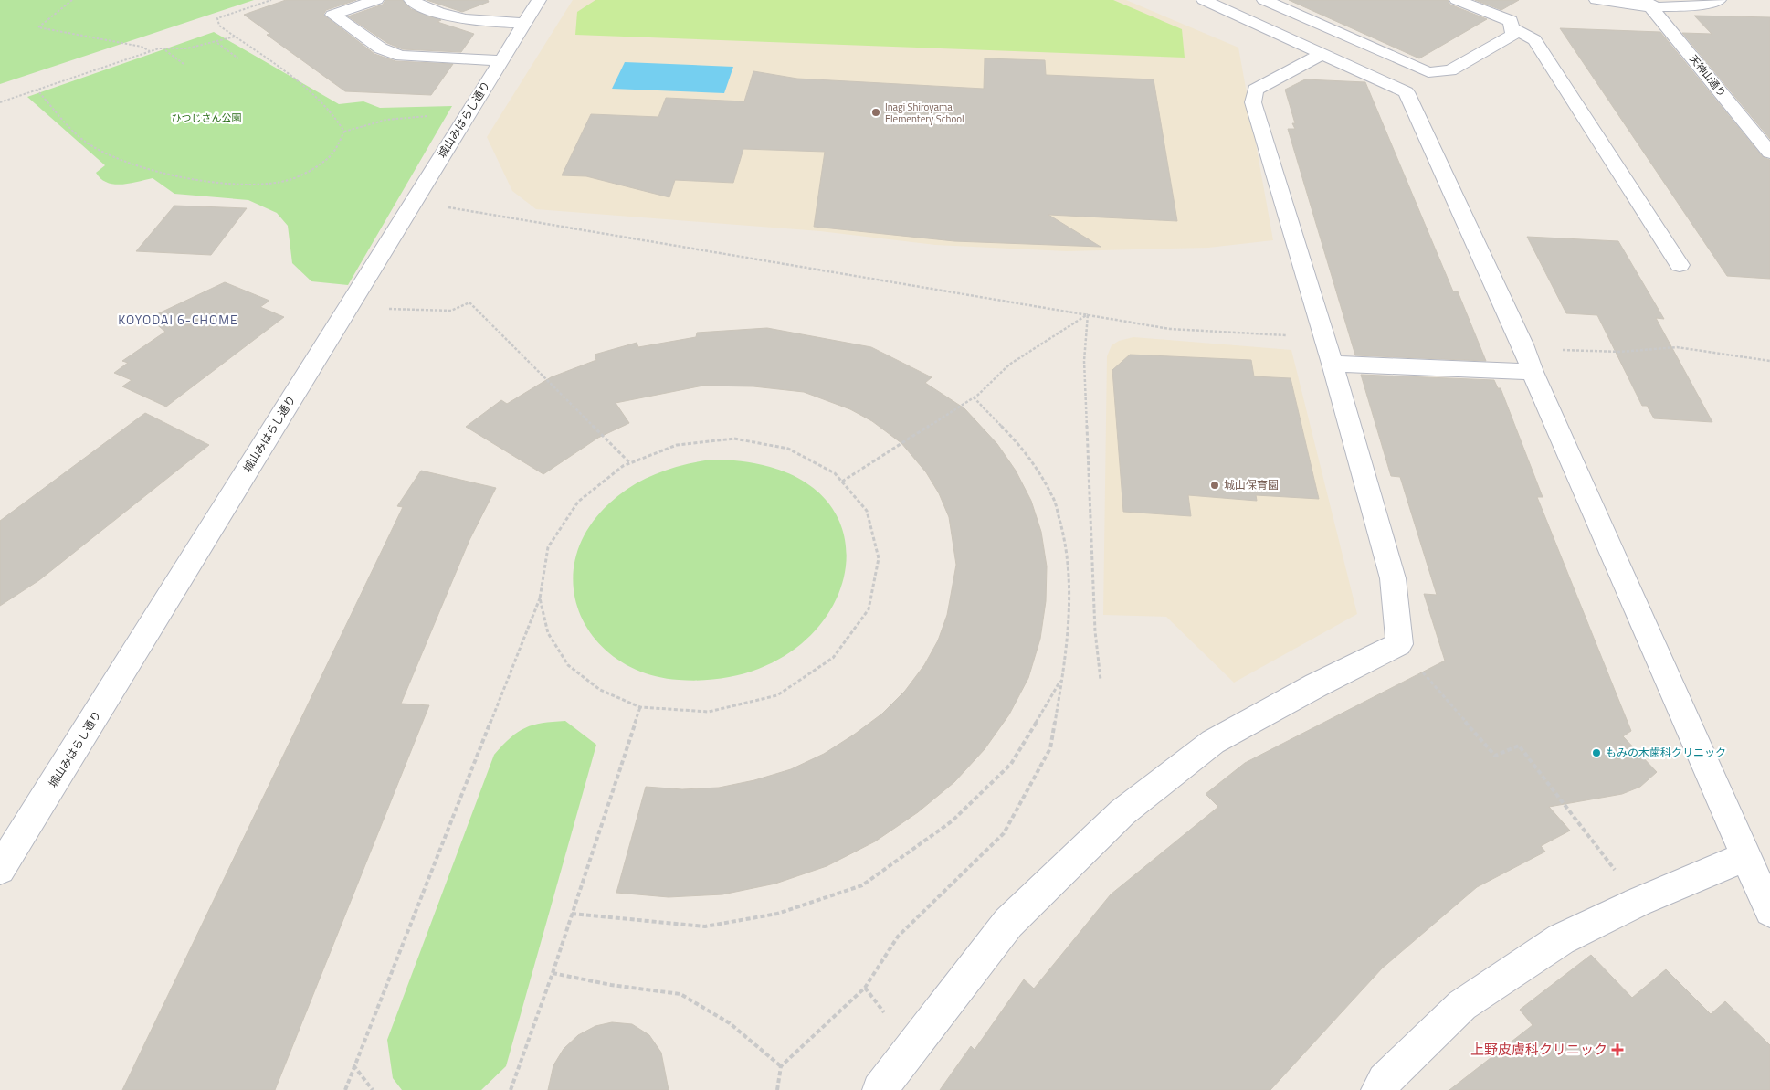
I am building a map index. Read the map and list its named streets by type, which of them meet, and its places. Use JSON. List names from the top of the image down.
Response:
{
  "streets": {
    "street": ["天神山通り", "城山みはらし通り"]
  },
  "districts": ["KOYODAI 6-CHOME"],
  "parks": ["ひつじさん公園"],
  "places": {
    "other": ["Inagi Shiroyama Elementery School", "城山保育園", "もみの木歯科クリニック"],
    "health": ["上野皮膚科クリニック"]
  }
}
